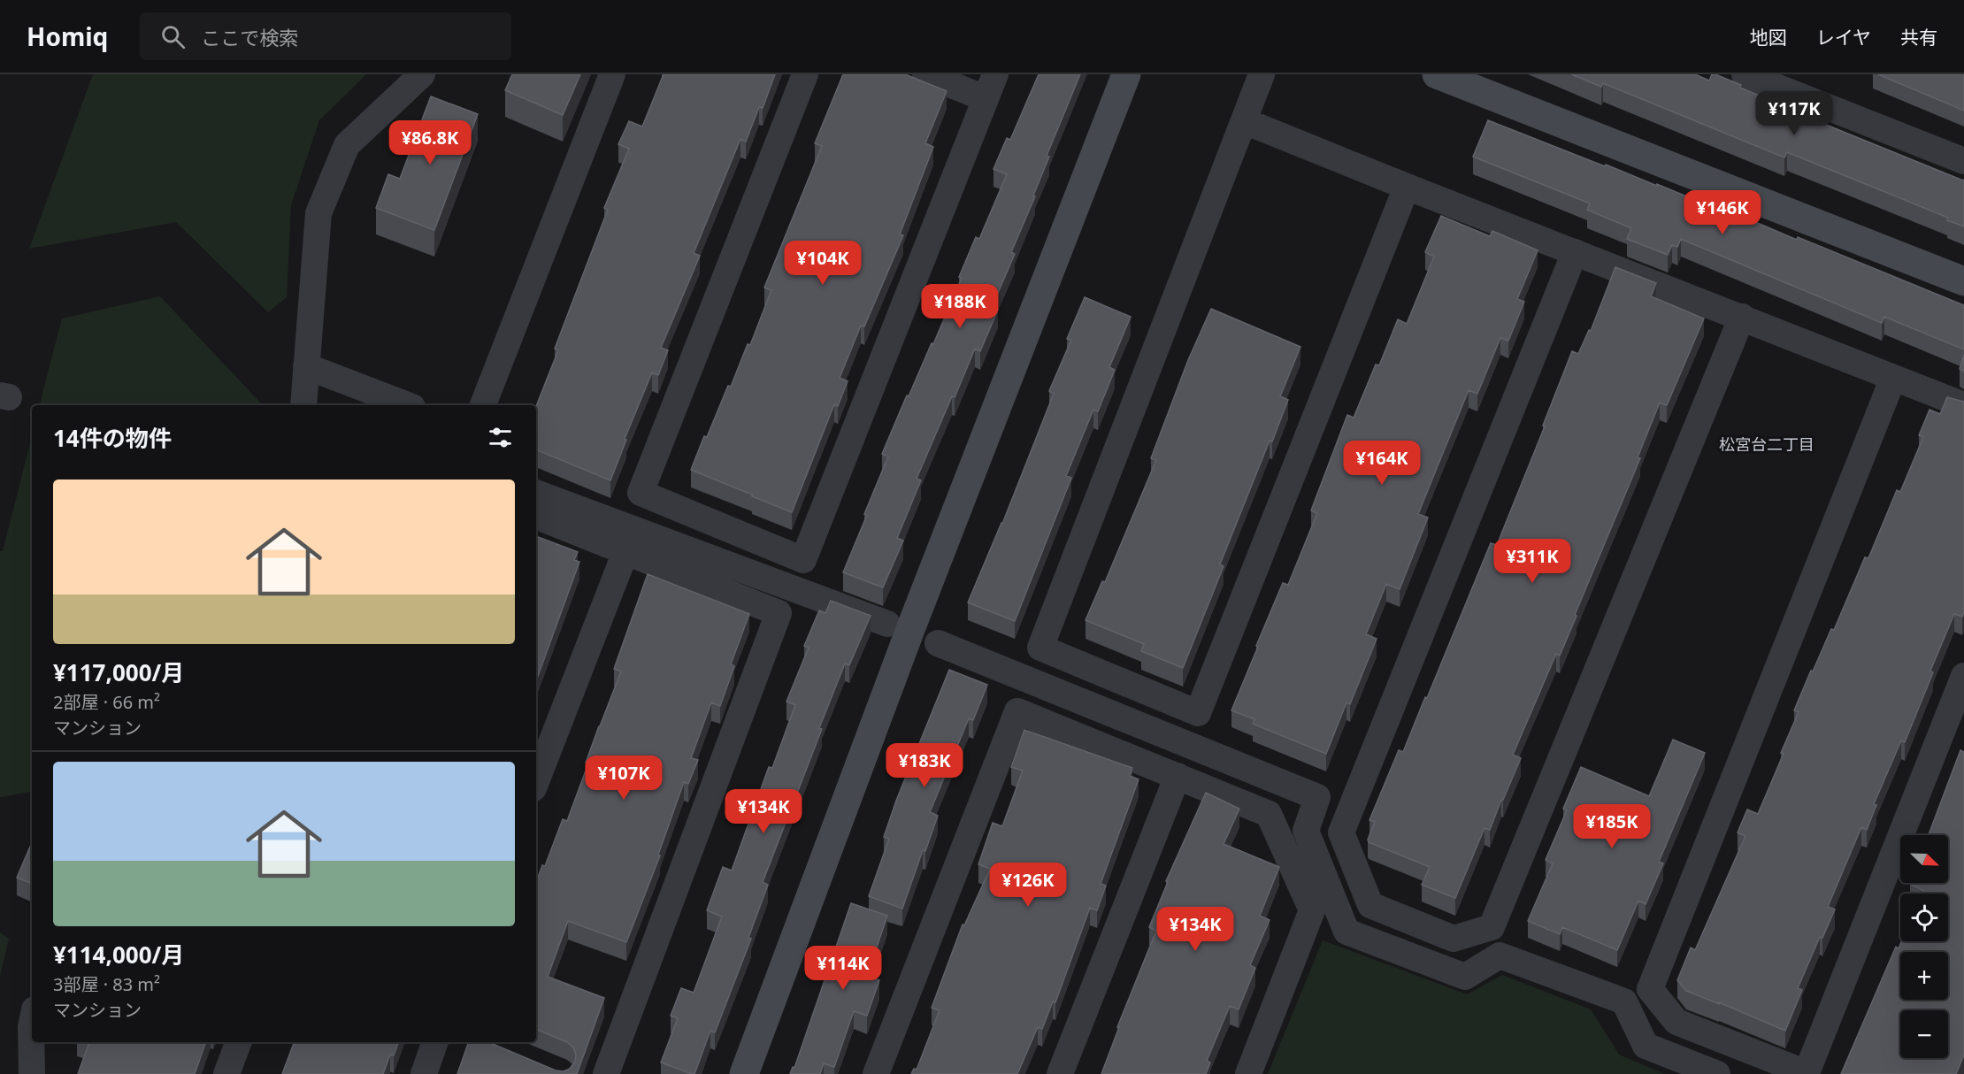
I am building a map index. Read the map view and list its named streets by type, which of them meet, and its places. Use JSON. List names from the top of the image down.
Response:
{
  "districts": ["松宮台二丁目"],
  "north": "bottom right",
  "page": {
    "header": "Homiq",
    "search": "ここで検索",
    "nav": ["地図", "レイヤ", "共有"],
    "price": [
      "¥117K",
      "¥86.8K",
      "¥146K",
      "¥104K",
      "¥188K",
      "¥164K",
      "¥311K",
      "¥183K",
      "¥107K",
      "¥134K",
      "¥185K",
      "¥126K",
      "¥134K",
      "¥114K"
    ],
    "heading": "14件の物件",
    "list": [
      {
        "name": "¥117,000/月",
        "note": "2部屋 · 66 m² · マンション"
      },
      {
        "name": "¥114,000/月",
        "note": "3部屋 · 83 m² · マンション"
      }
    ],
    "map_buttons": ["+", "−"]
  }
}
